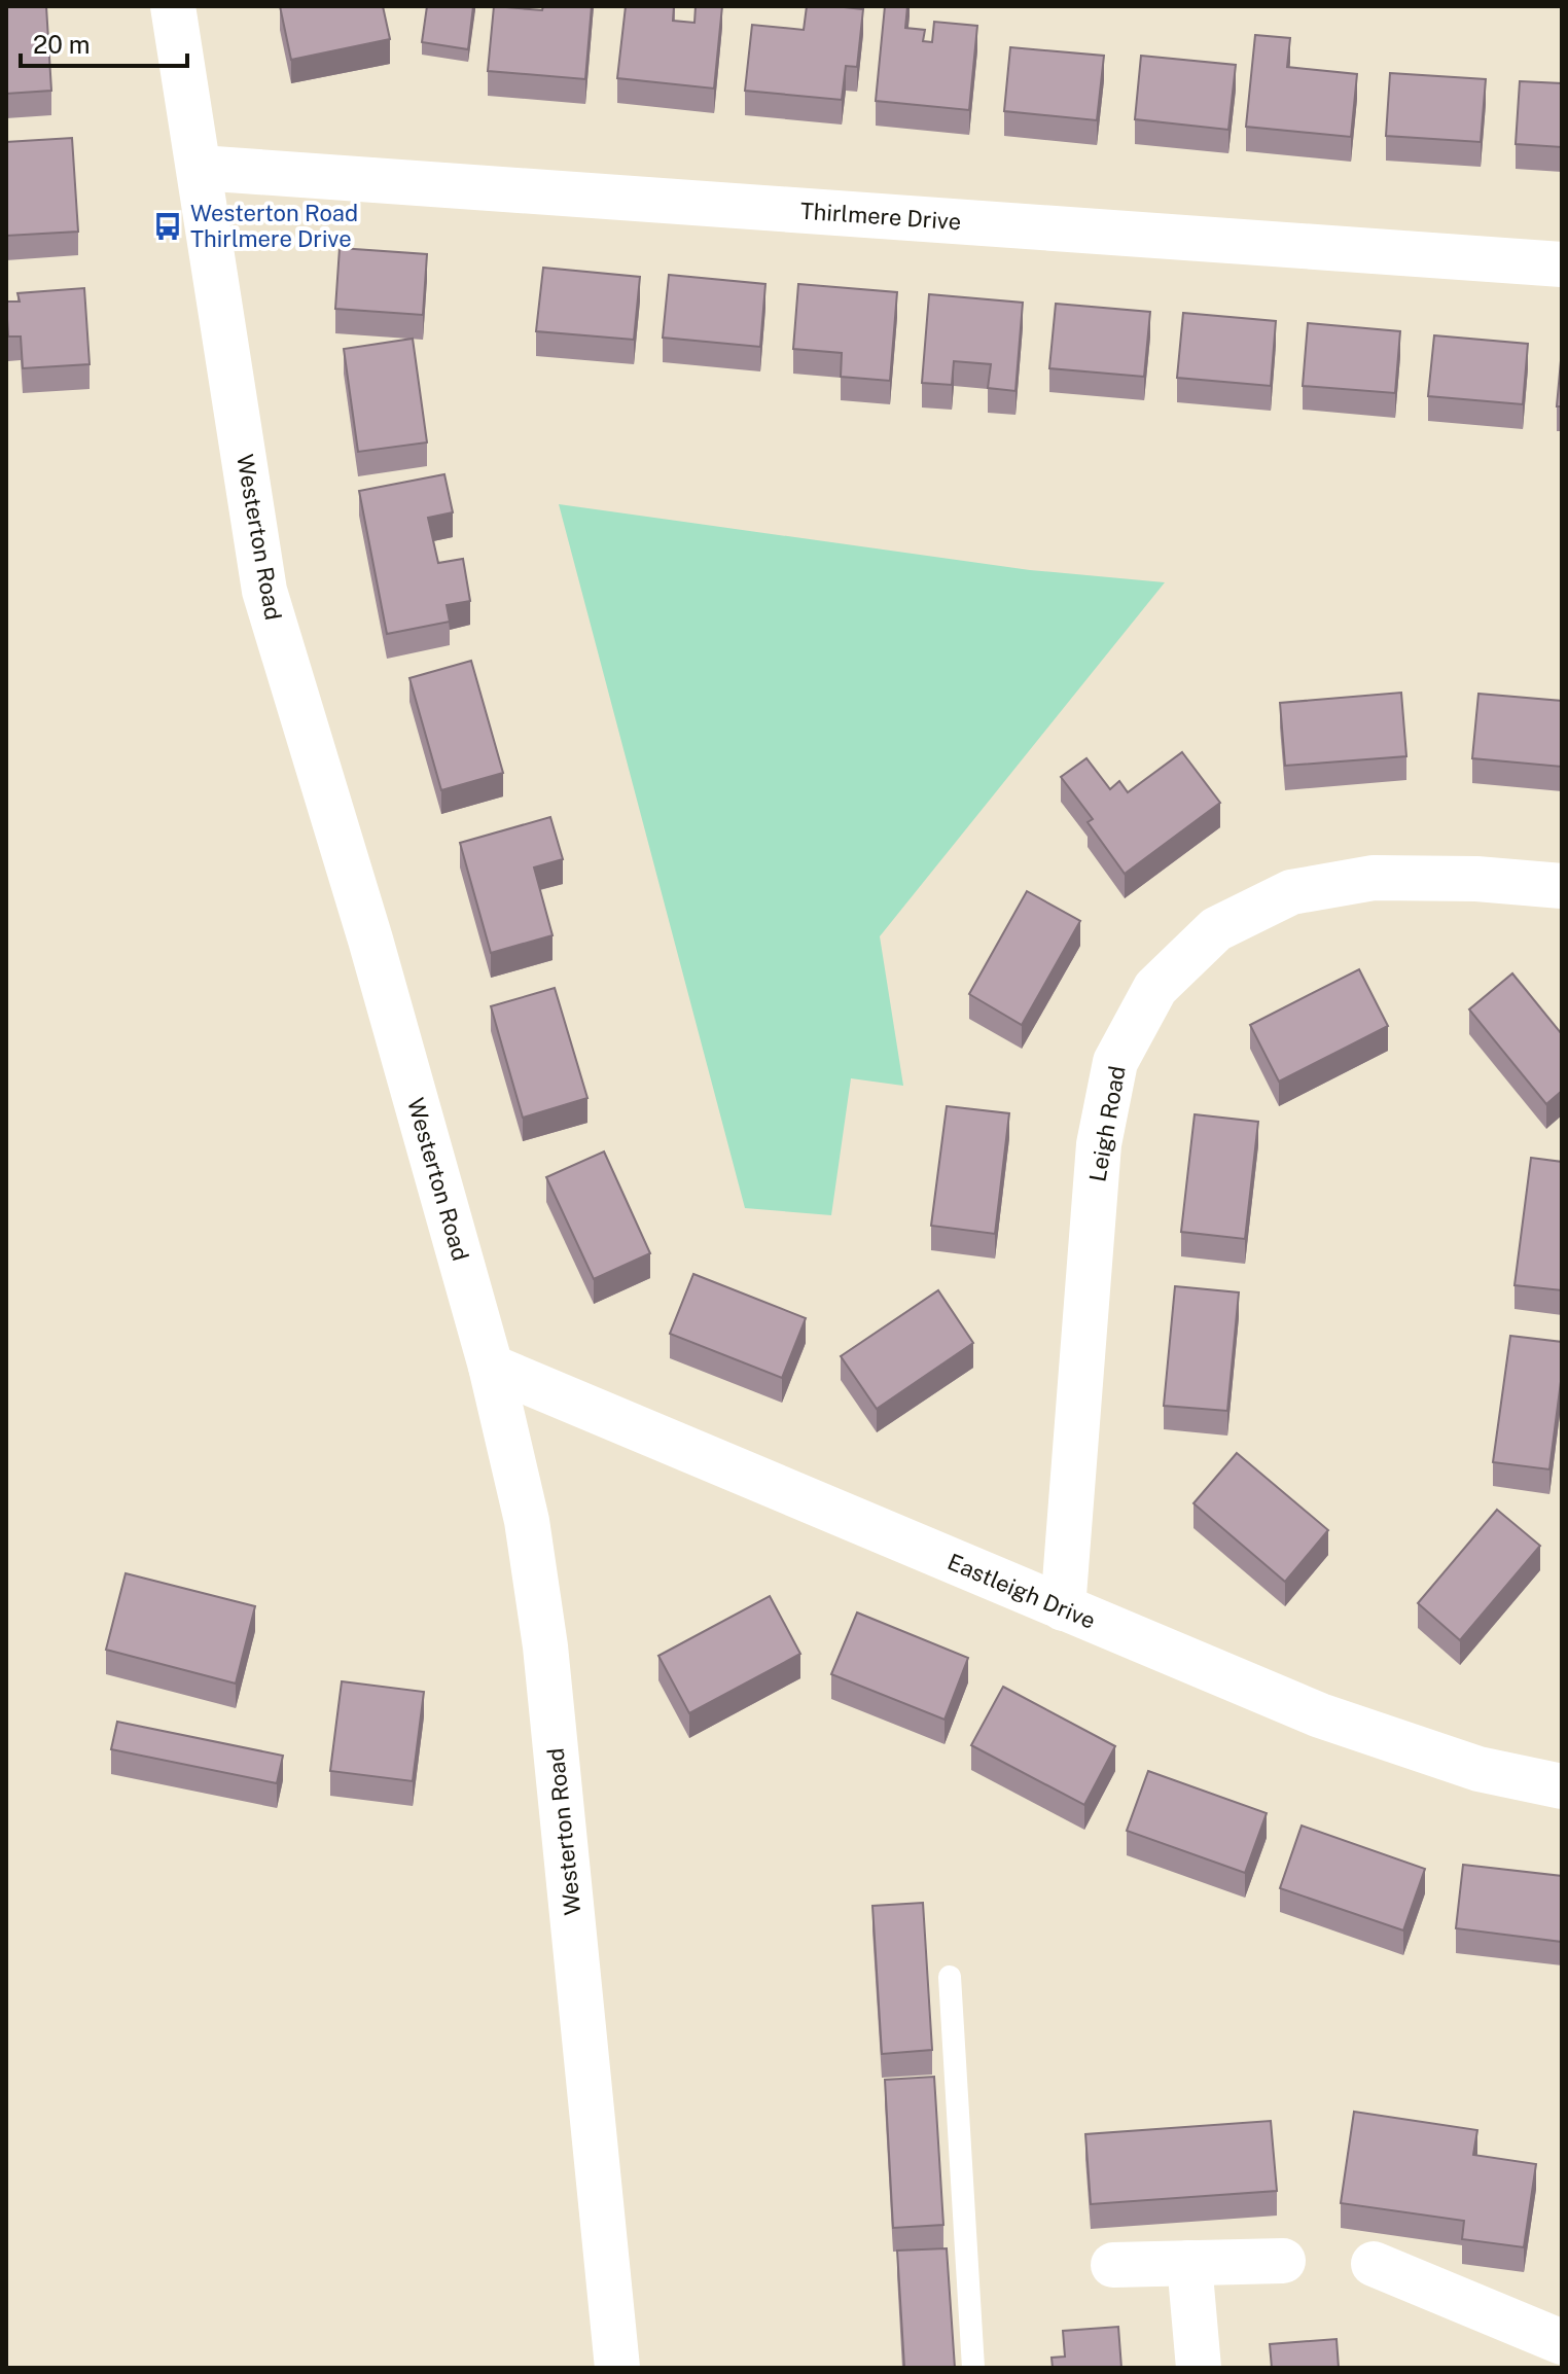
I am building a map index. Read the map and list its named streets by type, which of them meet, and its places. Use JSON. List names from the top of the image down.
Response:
{
  "streets": {
    "street": [
      "Thirlmere Drive",
      "Westerton Road",
      "Leigh Road",
      "Eastleigh Drive"
    ]
  },
  "crossings": [
    ["Thirlmere Drive", "Westerton Road"],
    ["Westerton Road", "Eastleigh Drive"],
    ["Leigh Road", "Eastleigh Drive"]
  ],
  "places": {
    "bus stop": ["Westerton Road Thirlmere Drive"]
  },
  "scale_bar": "20 m"
}
